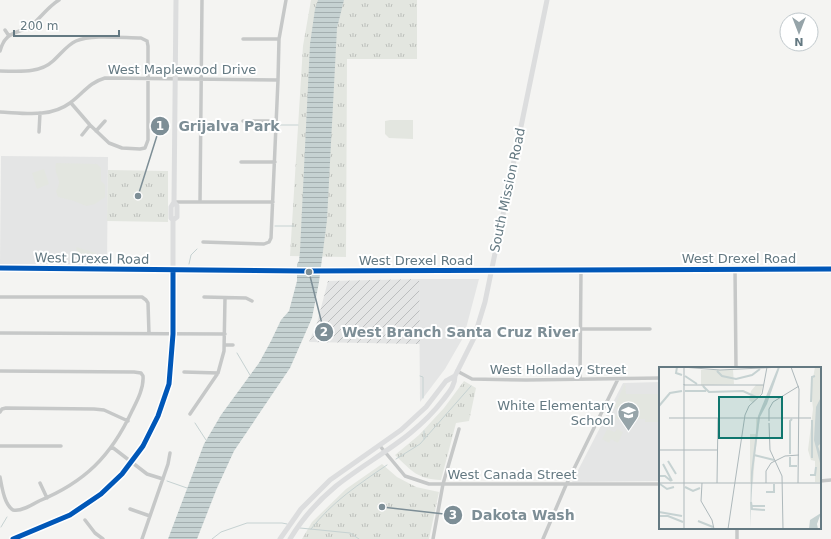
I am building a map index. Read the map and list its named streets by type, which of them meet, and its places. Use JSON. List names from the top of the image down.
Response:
{
  "streets": {
    "street": [
      "West Maplewood Drive",
      "South Mission Road",
      "West Drexel Road",
      "West Holladay Street",
      "West Canada Street"
    ]
  },
  "crossings": [
    ["South Mission Road", "West Drexel Road"],
    ["South Mission Road", "West Holladay Street"],
    ["South Mission Road", "West Canada Street"]
  ],
  "places": {
    "other": ["Grijalva Park", "West Branch Santa Cruz River", "Dakota Wash"],
    "school or university": ["White Elementary School"]
  },
  "scale_bar": "200 m",
  "north": "bottom"
}
